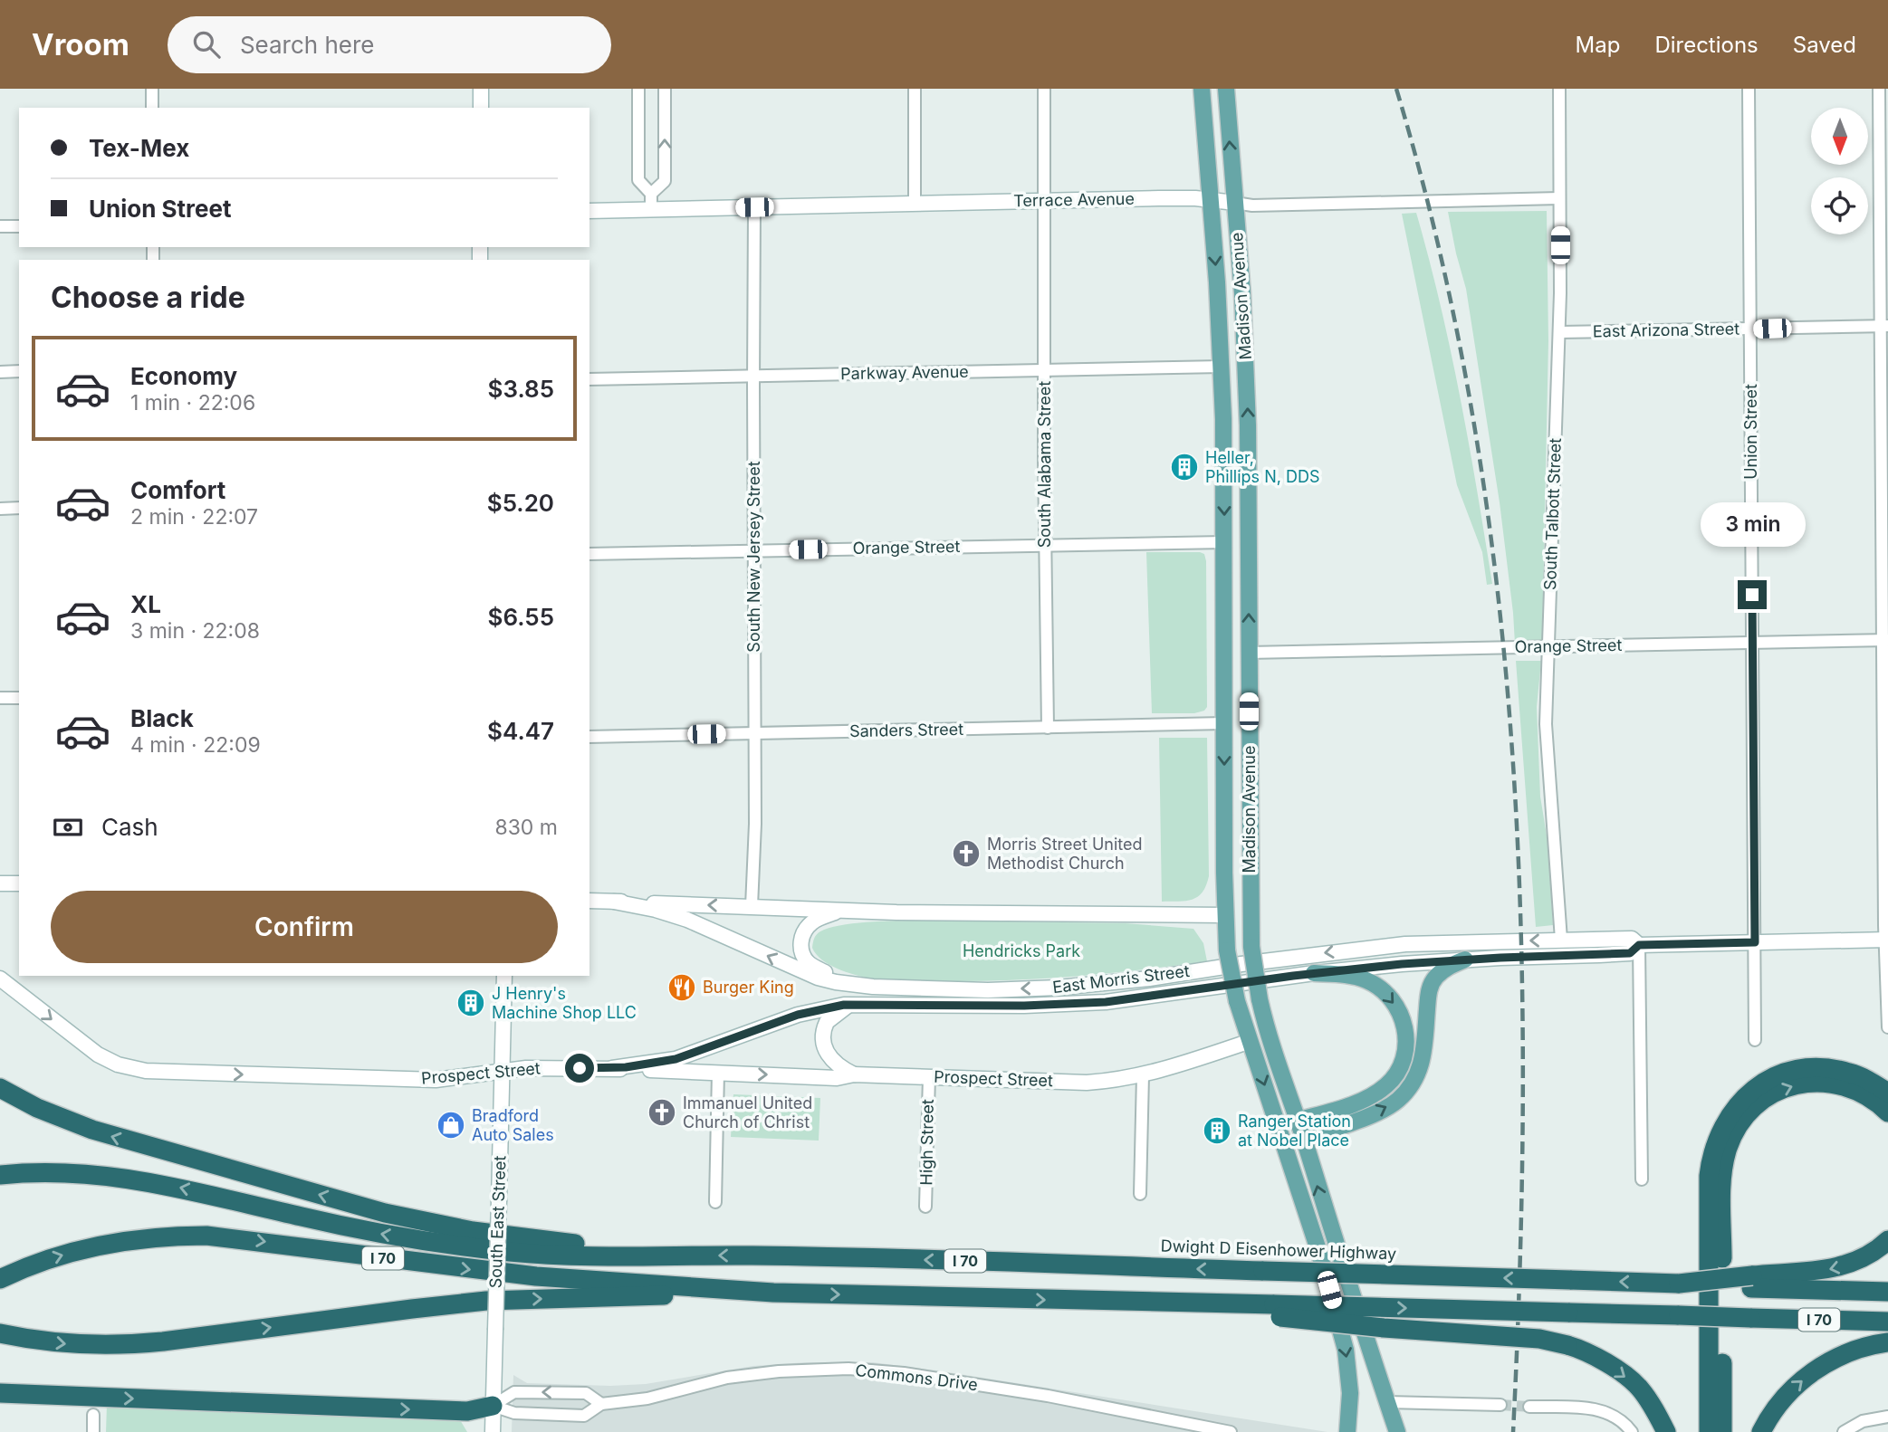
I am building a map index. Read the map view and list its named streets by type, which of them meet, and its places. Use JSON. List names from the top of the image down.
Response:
{
  "streets": {
    "highway": ["Dwight D Eisenhower Highway", "I 70"],
    "main road": [
      "Terrace Avenue",
      "Madison Avenue",
      "East Morris Street",
      "Prospect Street",
      "South East Street"
    ],
    "street": [
      "East Arizona Street",
      "Parkway Avenue",
      "Union Street",
      "South Alabama Street",
      "South Talbott Street",
      "Orange Street",
      "South New Jersey Street",
      "Sanders Street",
      "High Street",
      "Commons Drive"
    ]
  },
  "crossings": [
    ["Terrace Avenue", "Madison Avenue"],
    ["Terrace Avenue", "South Alabama Street"],
    ["Terrace Avenue", "South Talbott Street"],
    ["Terrace Avenue", "South New Jersey Street"],
    ["Madison Avenue", "Parkway Avenue"],
    ["Madison Avenue", "Orange Street"],
    ["Madison Avenue", "Sanders Street"],
    ["Madison Avenue", "East Morris Street"],
    ["Madison Avenue", "Prospect Street"],
    ["East Arizona Street", "Union Street"],
    ["East Arizona Street", "South Talbott Street"],
    ["Parkway Avenue", "South Alabama Street"],
    ["Parkway Avenue", "South New Jersey Street"],
    ["Union Street", "Orange Street"],
    ["Union Street", "East Morris Street"],
    ["South Alabama Street", "Orange Street"],
    ["South Alabama Street", "Sanders Street"],
    ["South Talbott Street", "Orange Street"],
    ["South Talbott Street", "East Morris Street"],
    ["Orange Street", "South New Jersey Street"],
    ["South New Jersey Street", "Sanders Street"],
    ["South New Jersey Street", "East Morris Street"],
    ["East Morris Street", "Prospect Street"],
    ["Prospect Street", "High Street"],
    ["Prospect Street", "South East Street"],
    ["Dwight D Eisenhower Highway", "I 70"]
  ],
  "one_way": ["Prospect Street"],
  "parks": ["Hendricks Park"],
  "places": {
    "building": ["Heller, Phillips N, DDS", "J Henry's Machine Shop LLC", "Ranger Station at Nobel Place"],
    "church": ["Morris Street United Methodist Church", "Immanuel United Church of Christ"],
    "restaurant": ["Burger King"],
    "shop": ["Bradford Auto Sales"]
  },
  "north": "bottom",
  "page": {
    "header": "Vroom",
    "search": "Search here",
    "nav": ["Map", "Directions", "Saved"],
    "banner": ["Tex-Mex", "Union Street"],
    "heading": "Choose a ride",
    "list": [
      {
        "name": "Economy",
        "note": "1 min · 22:06",
        "value": "$3.85"
      },
      {
        "name": "Comfort",
        "note": "2 min · 22:07",
        "value": "$5.20"
      },
      {
        "name": "XL",
        "note": "3 min · 22:08",
        "value": "$6.55"
      },
      {
        "name": "Black",
        "note": "4 min · 22:09",
        "value": "$4.47"
      }
    ],
    "bubble": "3 min",
    "pay": ["Cash", "830 m"],
    "buttons": "Confirm"
  }
}
